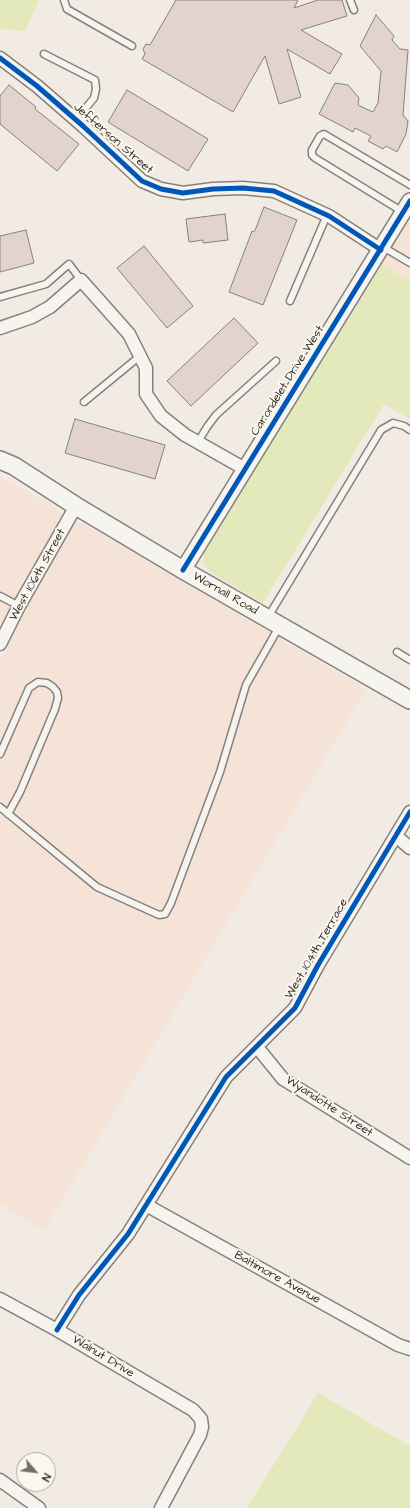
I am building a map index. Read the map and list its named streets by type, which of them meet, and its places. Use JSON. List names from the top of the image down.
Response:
{
  "streets": {
    "main road": ["Wornall Road"],
    "street": [
      "Jefferson Street",
      "Carondelet Drive West",
      "West 106th Street",
      "West 104th Terrace",
      "Wyandotte Street",
      "Baltimore Avenue",
      "Walnut Drive"
    ]
  },
  "crossings": [
    ["Jefferson Street", "Carondelet Drive West"],
    ["Carondelet Drive West", "Wornall Road"],
    ["West 106th Street", "Wornall Road"],
    ["West 104th Terrace", "Wyandotte Street"],
    ["West 104th Terrace", "Baltimore Avenue"],
    ["West 104th Terrace", "Walnut Drive"]
  ],
  "north": "bottom right"
}
